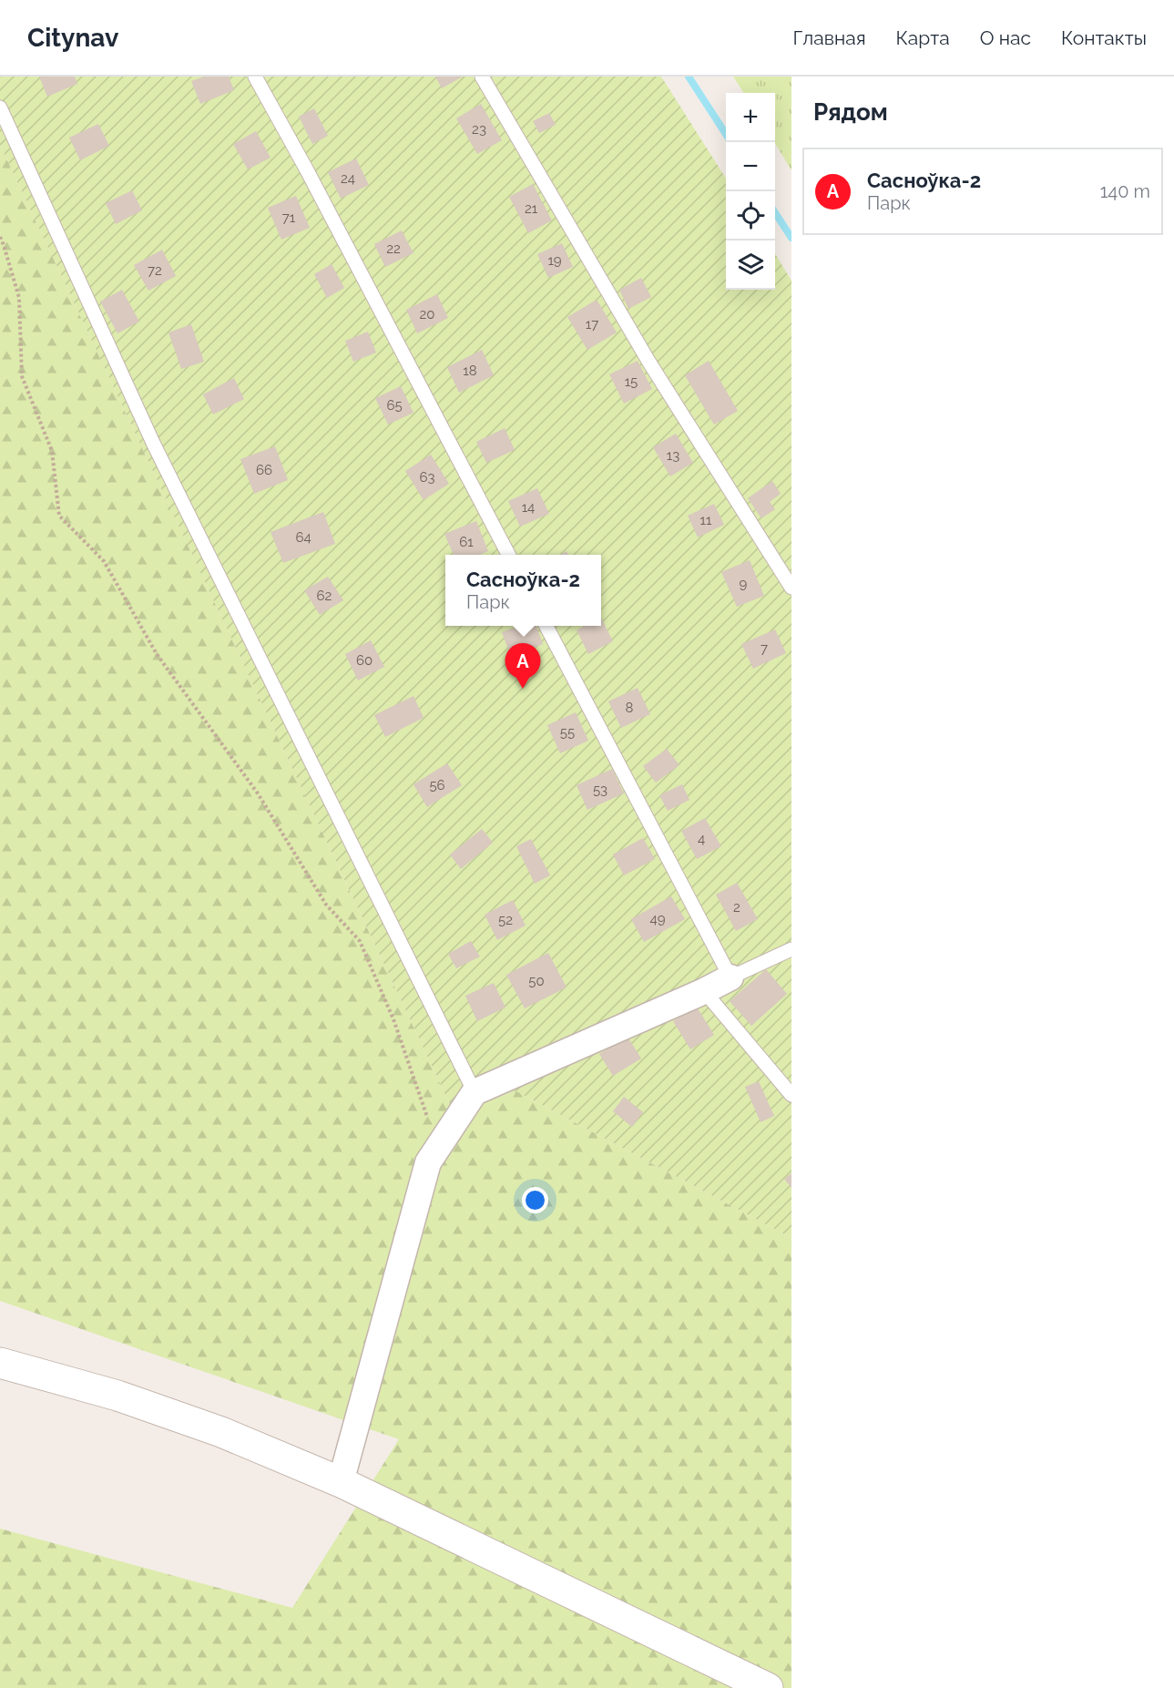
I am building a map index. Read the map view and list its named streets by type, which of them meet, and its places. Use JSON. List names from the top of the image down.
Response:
{
  "house_numbers": [
    "23",
    "24",
    "21",
    "71",
    "22",
    "19",
    "72",
    "20",
    "17",
    "18",
    "15",
    "65",
    "13",
    "66",
    "63",
    "14",
    "11",
    "64",
    "61",
    "9",
    "62",
    "7",
    "60",
    "8",
    "55",
    "56",
    "53",
    "4",
    "2",
    "49",
    "52",
    "50"
  ],
  "page": {
    "header": "Citynav",
    "nav": [
      "Главная",
      "Карта",
      "О нас",
      "Контакты"
    ],
    "heading": "Рядом",
    "map_buttons": ["+", "−"],
    "list": [
      {
        "mark": "A",
        "name": "Сасноўка-2",
        "note": "Парк",
        "value": "140 m"
      }
    ],
    "popup": ["Сасноўка-2", "Парк"],
    "pins": "A"
  }
}
